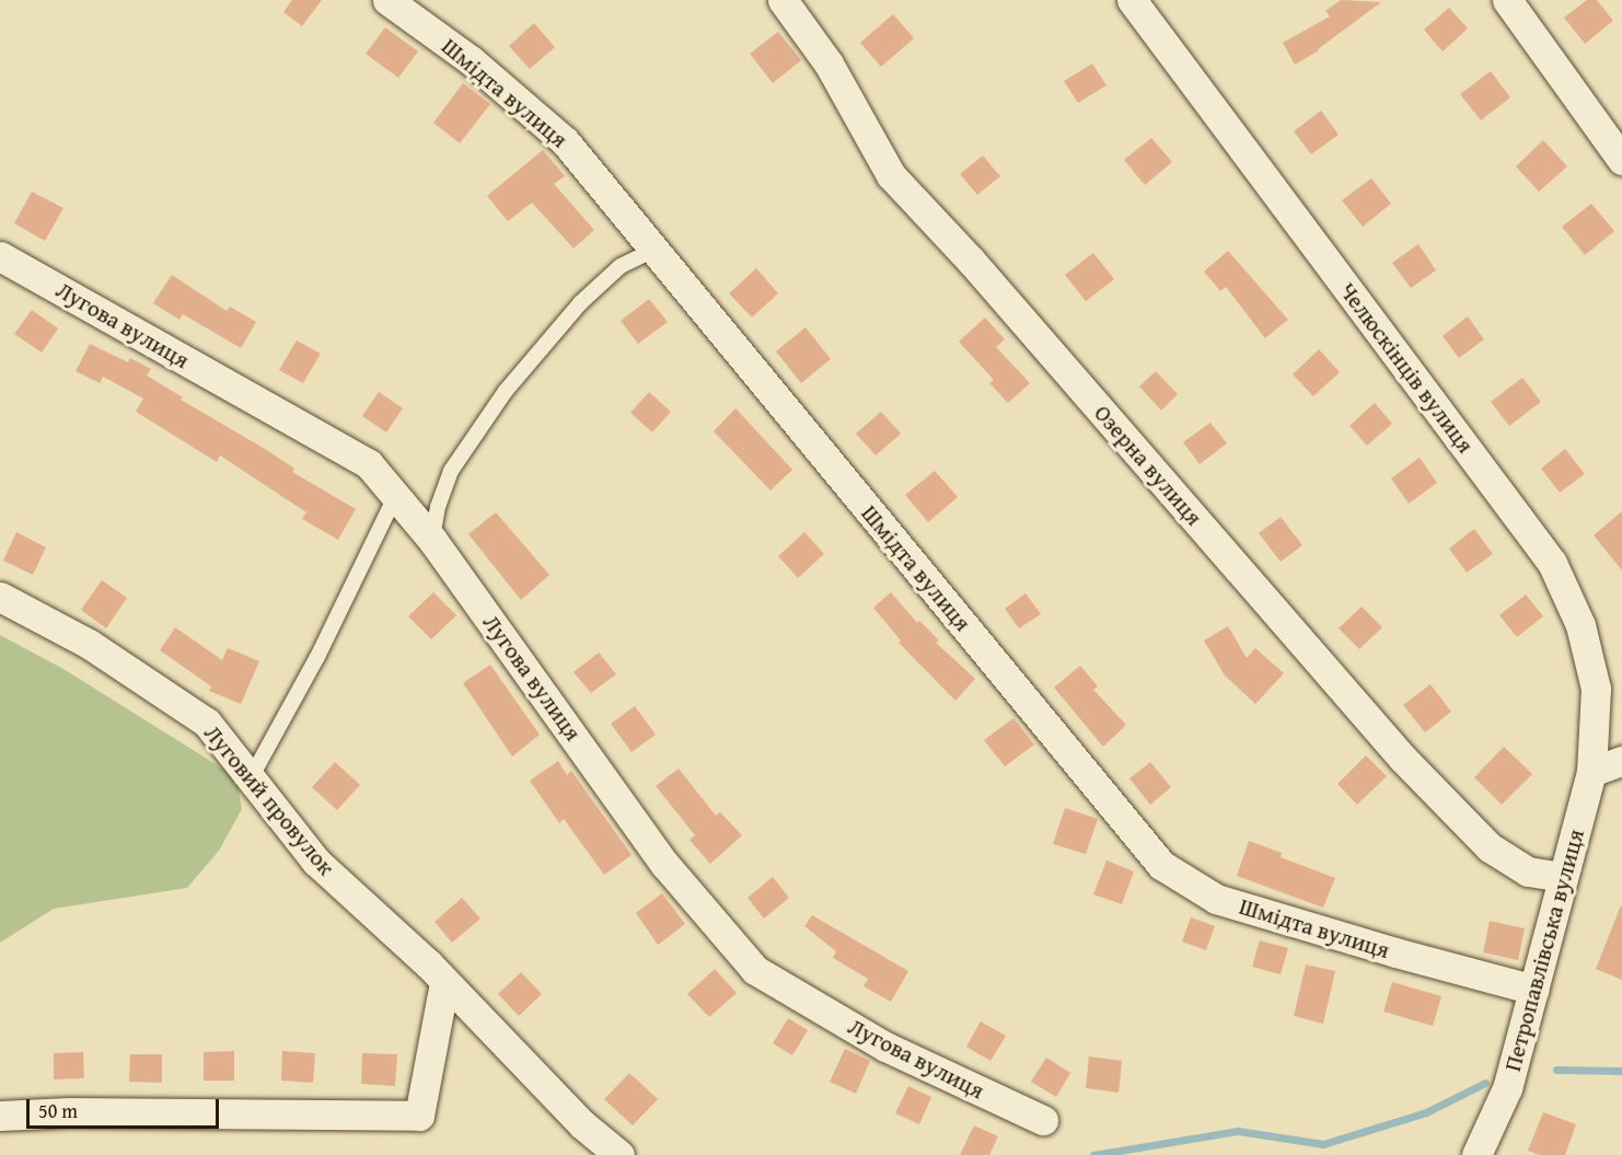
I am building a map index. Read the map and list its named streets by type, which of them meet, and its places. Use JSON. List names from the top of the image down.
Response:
{
  "streets": {
    "street": [
      "Шмідта вулиця",
      "Лугова вулиця",
      "Челюскінців вулиця",
      "Озерна вулиця",
      "Луговий провулок",
      "Петропавлівська вулиця"
    ]
  },
  "crossings": [
    ["Шмідта вулиця", "Петропавлівська вулиця"],
    ["Челюскінців вулиця", "Петропавлівська вулиця"],
    ["Озерна вулиця", "Петропавлівська вулиця"]
  ],
  "scale_bar": "50 m"
}
